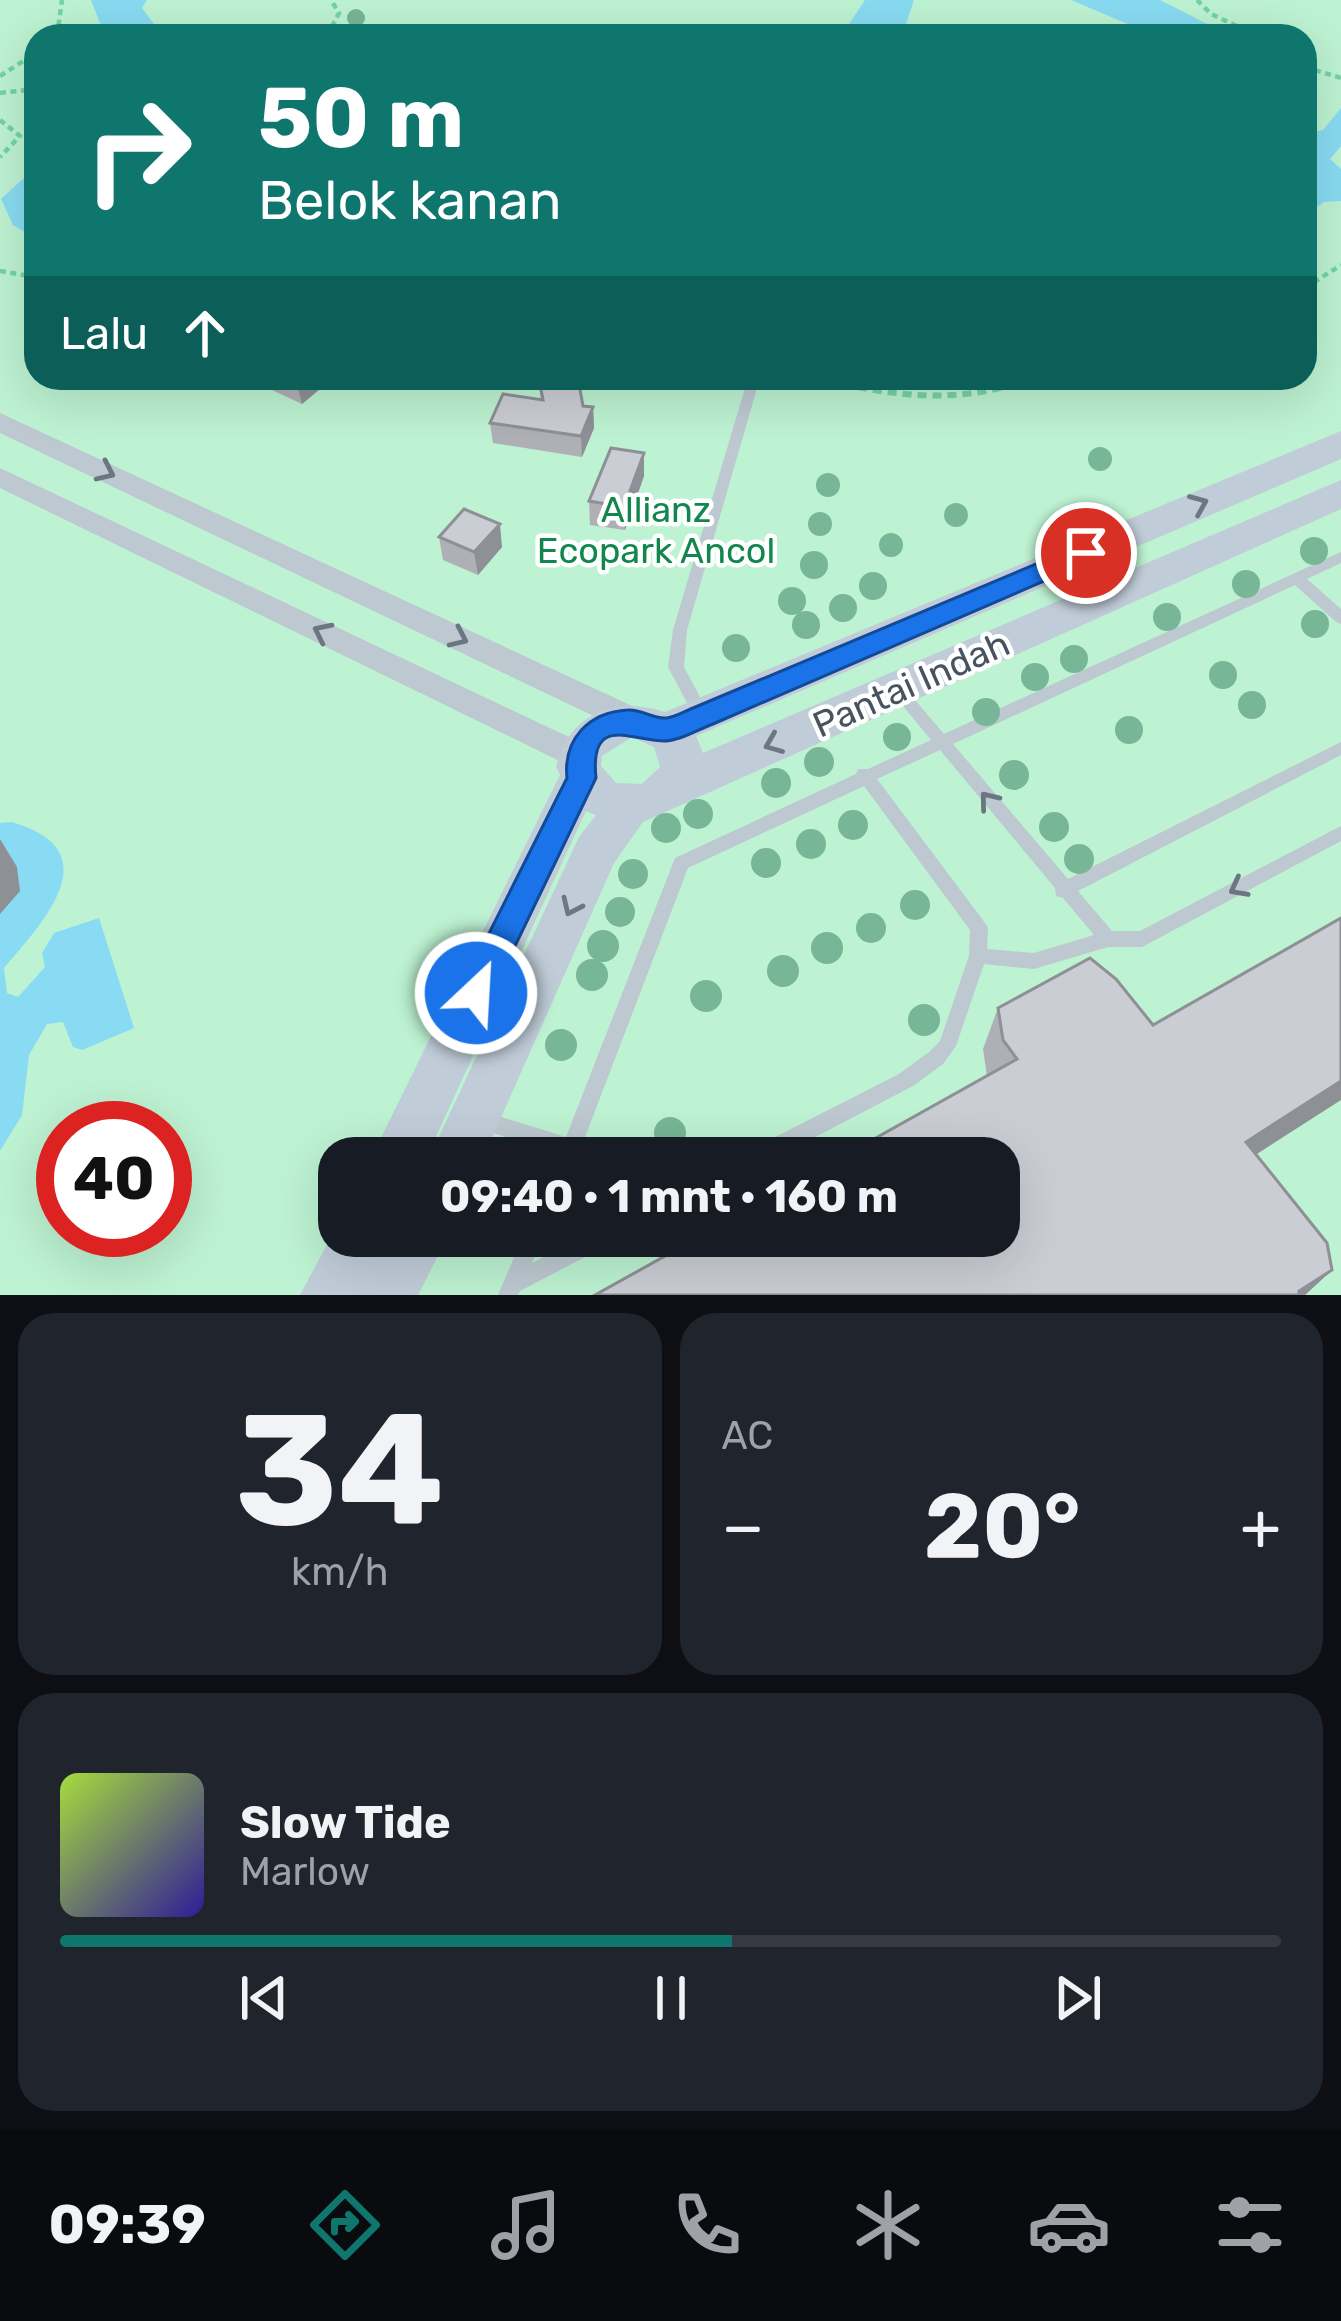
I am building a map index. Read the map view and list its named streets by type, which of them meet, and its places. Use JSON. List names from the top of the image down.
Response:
{
  "streets": {
    "street": ["Pantai Indah"]
  },
  "parks": ["Allianz Ecopark Ancol"],
  "page": {
    "turn": ["50 m", "Belok kanan"],
    "then": "Lalu",
    "limit": "40",
    "trip": "09:40 · 1 mnt · 160 m",
    "tile": [
      ["34", "km/h"],
      "AC"
    ],
    "heat": ["−", "20°", "+"],
    "song": ["Slow Tide", "Marlow"],
    "tabs": "09:39"
  }
}
